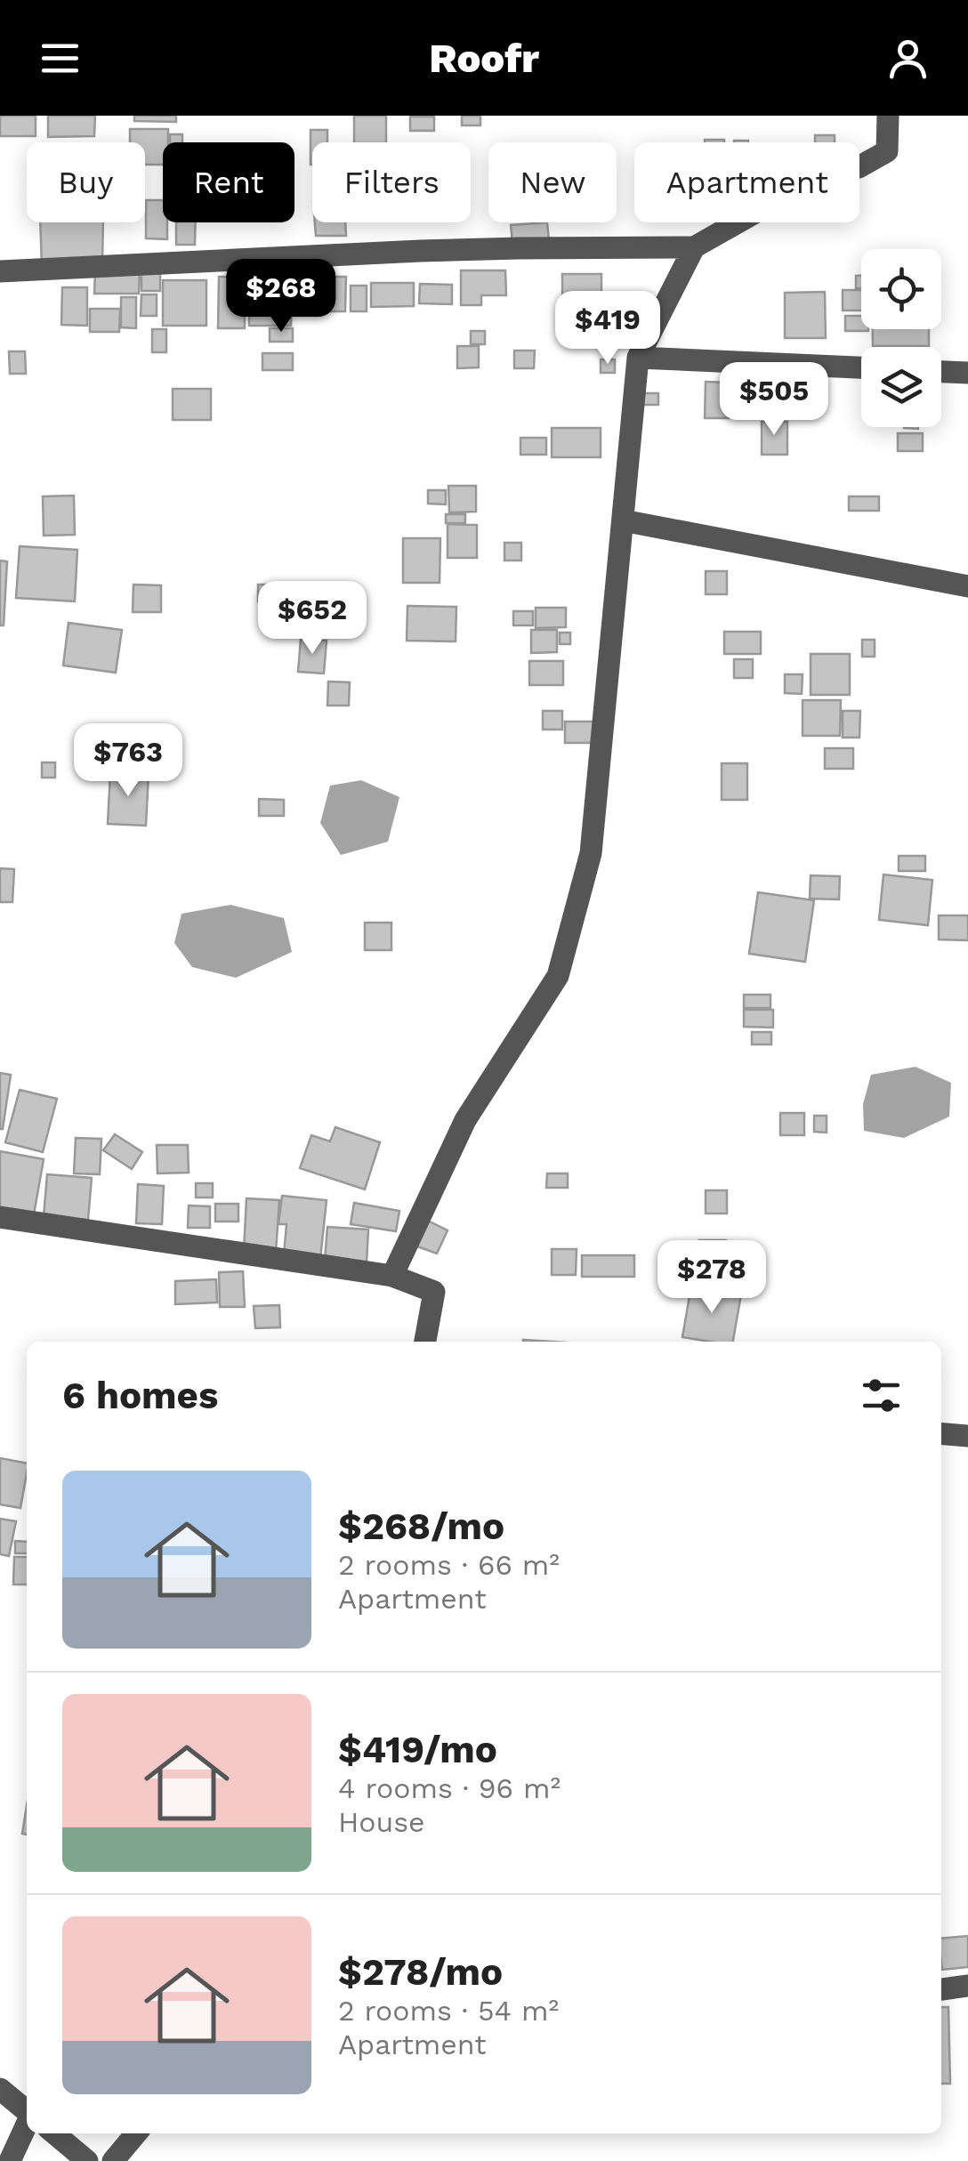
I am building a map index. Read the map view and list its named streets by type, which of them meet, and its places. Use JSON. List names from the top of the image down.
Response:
{
  "page": {
    "header": "Roofr",
    "chip": [
      "Buy",
      "Rent",
      "Filters",
      "New",
      "Apartment"
    ],
    "price": [
      "$268",
      "$419",
      "$505",
      "$652",
      "$763",
      "$278"
    ],
    "heading": "6 homes",
    "list": [
      {
        "name": "$268/mo",
        "note": "2 rooms · 66 m² · Apartment"
      },
      {
        "name": "$419/mo",
        "note": "4 rooms · 96 m² · House"
      },
      {
        "name": "$278/mo",
        "note": "2 rooms · 54 m² · Apartment"
      }
    ]
  }
}
